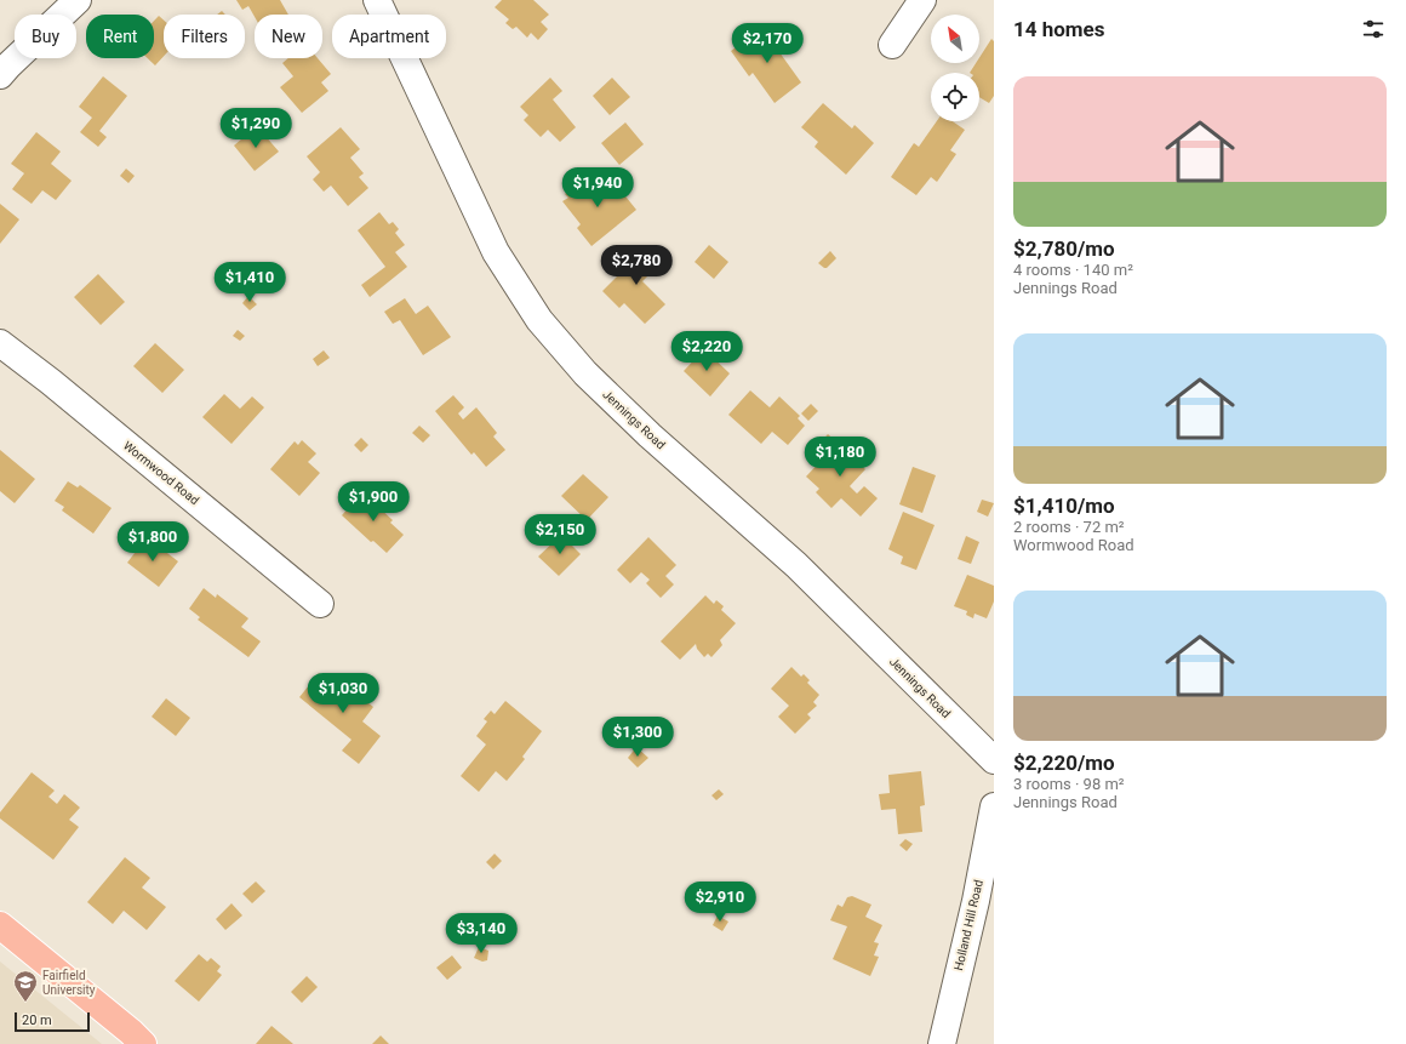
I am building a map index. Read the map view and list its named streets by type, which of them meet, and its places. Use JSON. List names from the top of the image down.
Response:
{
  "streets": {
    "street": ["Jennings Road", "Wormwood Road", "Holland Hill Road"]
  },
  "places": {
    "school or university": ["Fairfield University"]
  },
  "scale_bar": "20 m",
  "north": "top left",
  "page": {
    "heading": "14 homes",
    "chip": [
      "Buy",
      "Rent",
      "Filters",
      "New",
      "Apartment"
    ],
    "price": [
      "$2,170",
      "$1,290",
      "$1,940",
      "$2,780",
      "$1,410",
      "$2,220",
      "$1,180",
      "$1,900",
      "$2,150",
      "$1,800",
      "$1,030",
      "$1,300",
      "$2,910",
      "$3,140"
    ],
    "list": [
      {
        "name": "$2,780/mo",
        "note": "4 rooms · 140 m² · Jennings Road"
      },
      {
        "name": "$1,410/mo",
        "note": "2 rooms · 72 m² · Wormwood Road"
      },
      {
        "name": "$2,220/mo",
        "note": "3 rooms · 98 m² · Jennings Road"
      }
    ],
    "scale": "20 m"
  }
}
